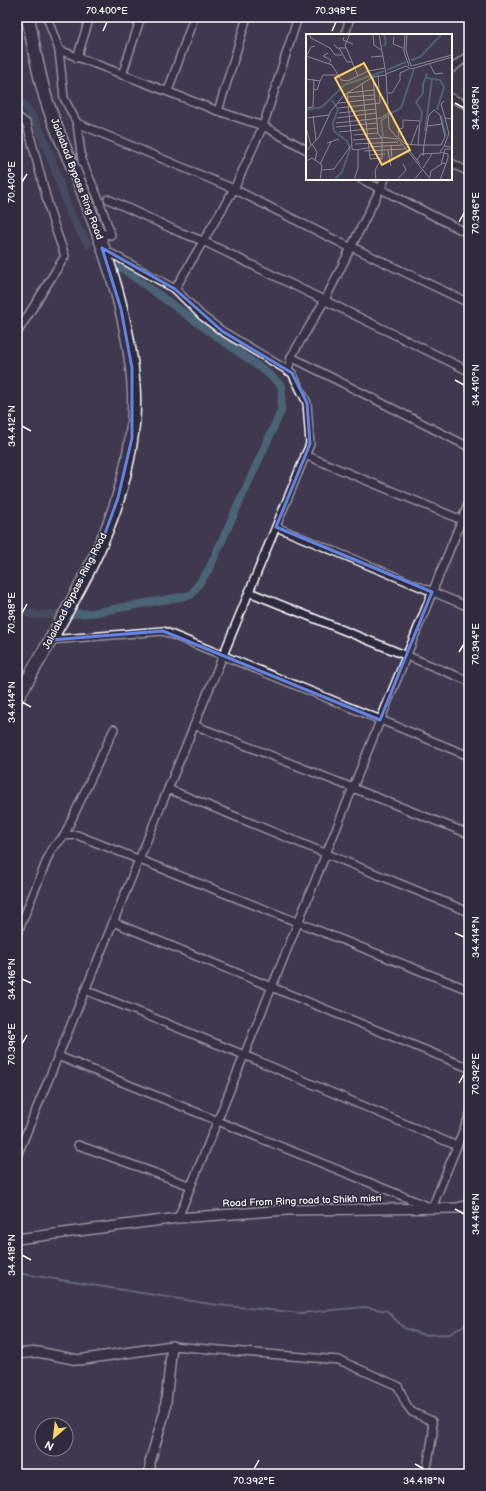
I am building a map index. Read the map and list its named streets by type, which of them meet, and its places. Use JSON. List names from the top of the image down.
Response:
{
  "streets": {
    "highway": ["Jalalabad Bypass Ring Road"],
    "street": ["Road From Ring road to Shikh misri"]
  },
  "north": "bottom left",
  "coordinates": [
    "70.400°E",
    "70.398°E",
    "34.408°N",
    "70.396°E",
    "34.410°N",
    "34.412°N",
    "70.394°E",
    "34.414°N",
    "34.416°N",
    "70.392°E",
    "34.418°N"
  ]
}
